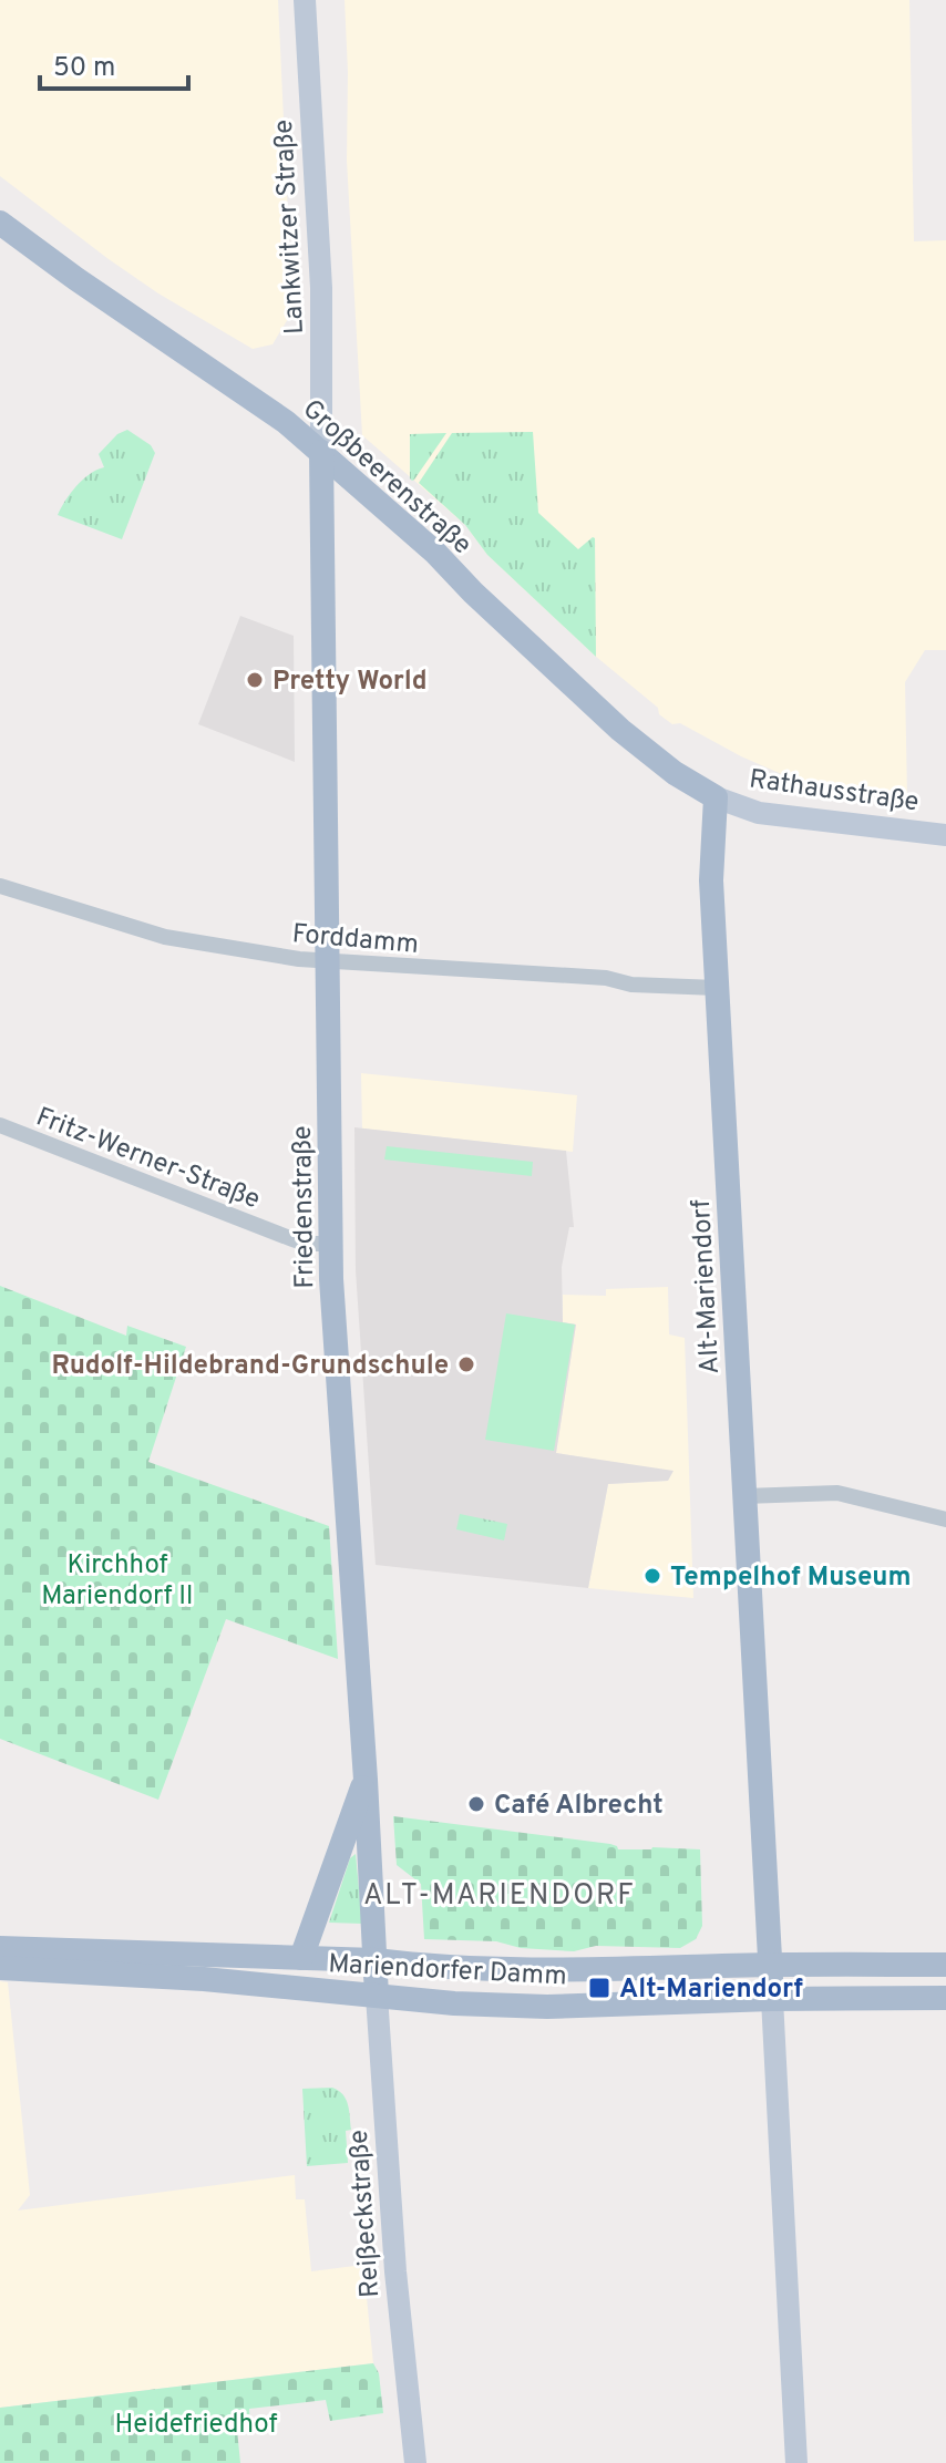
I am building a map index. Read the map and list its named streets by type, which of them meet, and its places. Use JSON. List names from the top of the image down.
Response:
{
  "streets": {
    "main road": [
      "Lankwitzer Straße",
      "Großbeerenstraße",
      "Rathausstraße",
      "Friedenstraße",
      "Alt-Mariendorf",
      "Mariendorfer Damm",
      "Reißeckstraße"
    ],
    "street": ["Forddamm", "Fritz-Werner-Straße"]
  },
  "crossings": [
    ["Lankwitzer Straße", "Großbeerenstraße"],
    ["Lankwitzer Straße", "Friedenstraße"],
    ["Großbeerenstraße", "Rathausstraße"],
    ["Großbeerenstraße", "Friedenstraße"],
    ["Großbeerenstraße", "Alt-Mariendorf"],
    ["Rathausstraße", "Alt-Mariendorf"],
    ["Forddamm", "Friedenstraße"],
    ["Forddamm", "Alt-Mariendorf"],
    ["Fritz-Werner-Straße", "Friedenstraße"],
    ["Friedenstraße", "Mariendorfer Damm"],
    ["Friedenstraße", "Reißeckstraße"],
    ["Alt-Mariendorf", "Mariendorfer Damm"],
    ["Mariendorfer Damm", "Reißeckstraße"]
  ],
  "districts": ["ALT-MARIENDORF"],
  "parks": ["Kirchhof Mariendorf II", "Heidefriedhof"],
  "places": {
    "other": [
      "Pretty World",
      "Rudolf-Hildebrand-Grundschule",
      "Tempelhof Museum",
      "Café Albrecht"
    ],
    "transit": ["Alt-Mariendorf"]
  },
  "scale_bar": "50 m"
}
